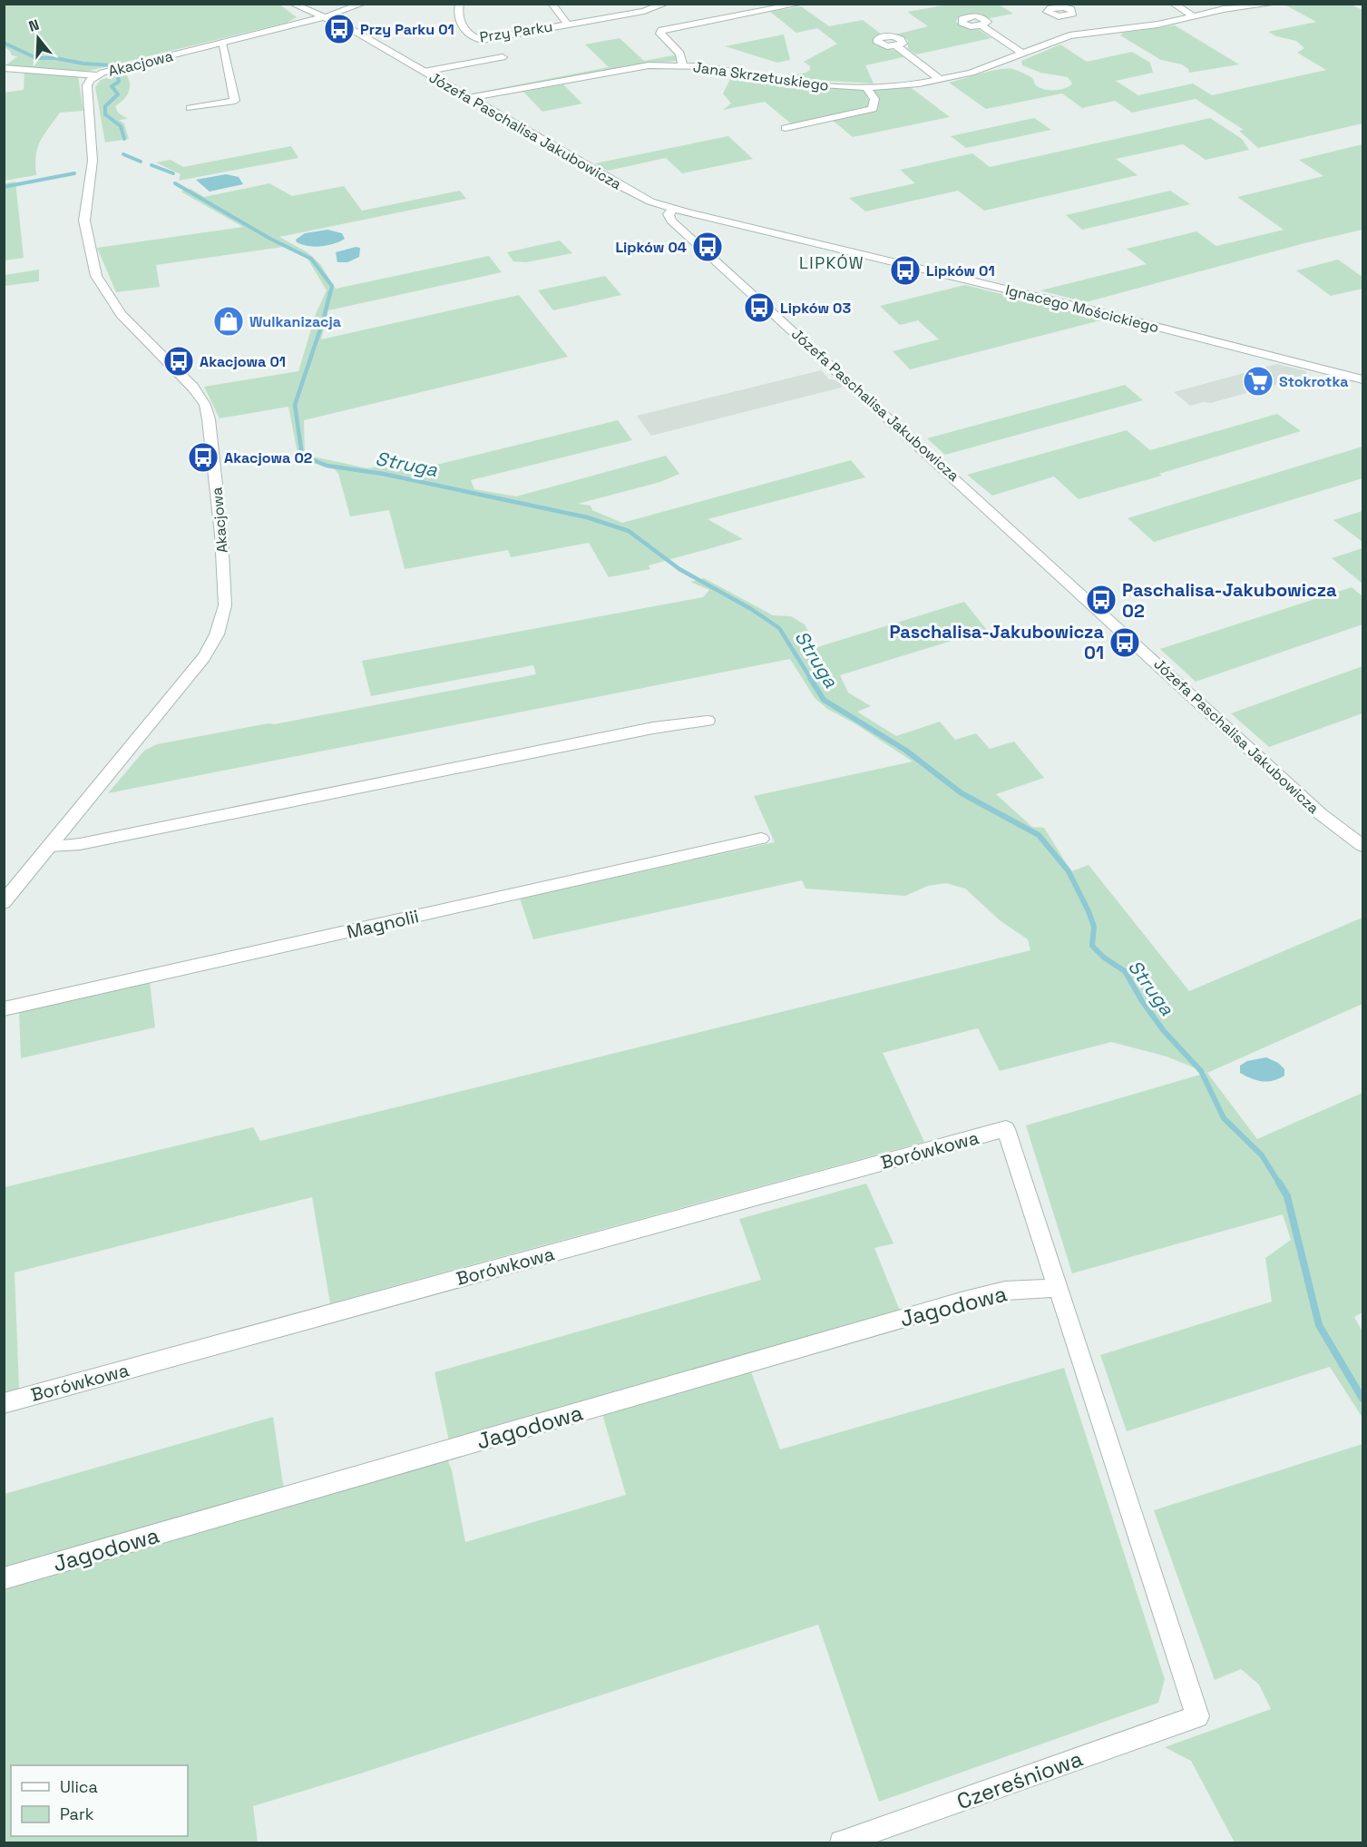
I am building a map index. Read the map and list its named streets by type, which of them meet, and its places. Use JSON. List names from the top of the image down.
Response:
{
  "streets": {
    "street": [
      "Przy Parku",
      "Akacjowa",
      "Jana Skrzetuskiego",
      "Józefa Paschalisa Jakubowicza",
      "Ignacego Mościckiego",
      "Magnolii",
      "Borówkowa",
      "Jagodowa",
      "Czereśniowa"
    ]
  },
  "crossings": [
    ["Akacjowa", "Józefa Paschalisa Jakubowicza"],
    ["Jana Skrzetuskiego", "Józefa Paschalisa Jakubowicza"],
    ["Józefa Paschalisa Jakubowicza", "Ignacego Mościckiego"],
    ["Borówkowa", "Jagodowa"],
    ["Borówkowa", "Czereśniowa"],
    ["Jagodowa", "Czereśniowa"]
  ],
  "districts": ["LIPKÓW"],
  "water": ["Struga"],
  "places": {
    "bus stop": [
      "Przy Parku 01",
      "Lipków 04",
      "Lipków 01",
      "Lipków 03",
      "Akacjowa 01",
      "Akacjowa 02",
      "Paschalisa-Jakubowicza 02",
      "Paschalisa-Jakubowicza 01"
    ],
    "shop": ["Wulkanizacja"],
    "supermarket": ["Stokrotka"]
  },
  "legend": ["Ulica", "Park"],
  "north": "top"
}
